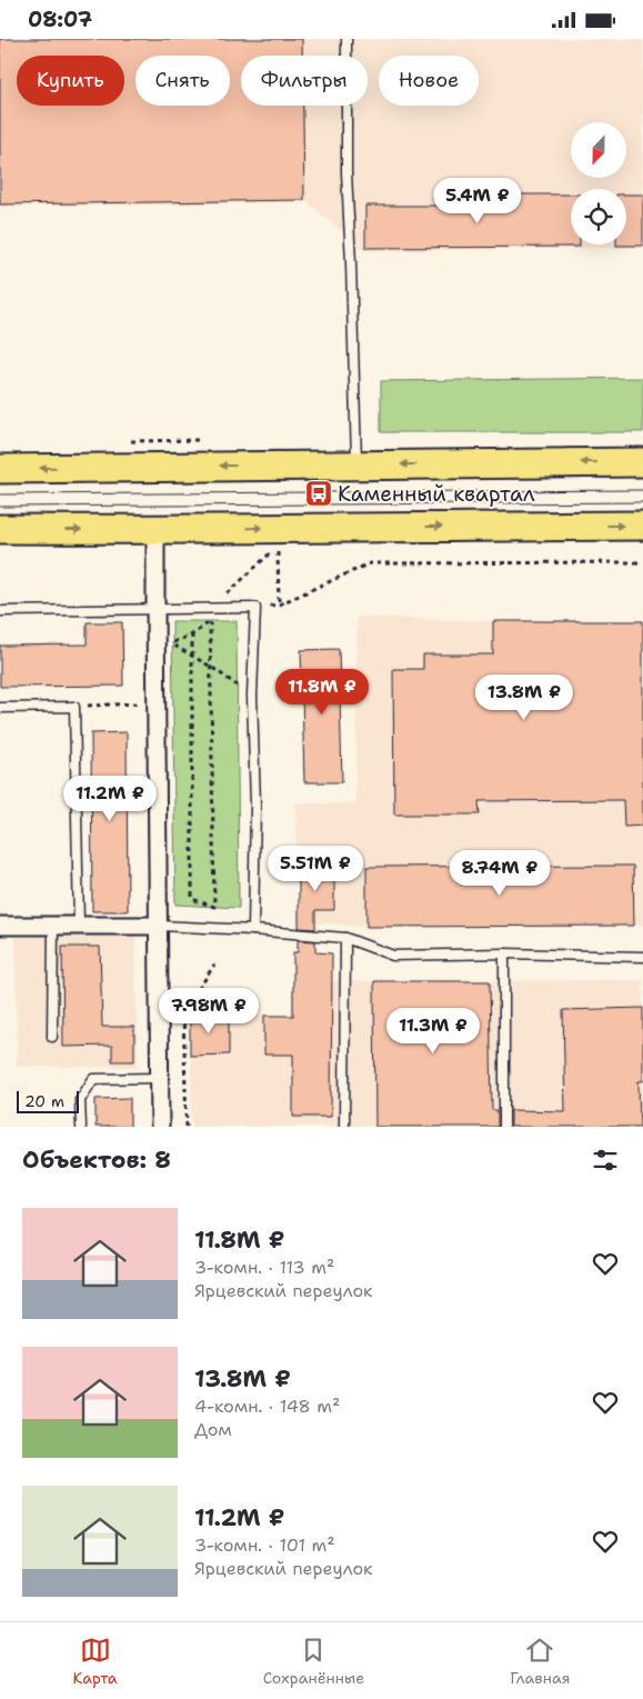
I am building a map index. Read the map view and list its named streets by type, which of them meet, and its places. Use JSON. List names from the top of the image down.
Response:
{
  "places": {
    "bus stop": ["Каменный квартал"]
  },
  "scale_bar": "20 m",
  "north": "bottom",
  "page": {
    "status": "08:07",
    "chip": [
      "Купить",
      "Снять",
      "Фильтры",
      "Новое"
    ],
    "price": [
      "5.4M ₽",
      "11.8M ₽",
      "13.8M ₽",
      "11.2M ₽",
      "5.51M ₽",
      "8.74M ₽",
      "7.98M ₽",
      "11.3M ₽"
    ],
    "scale": "20 m",
    "heading": "Объектов: 8",
    "list": [
      {
        "name": "11.8M ₽",
        "note": "3-комн. · 113 m² · Ярцевский переулок"
      },
      {
        "name": "13.8M ₽",
        "note": "4-комн. · 148 m² · Дом"
      },
      {
        "name": "11.2M ₽",
        "note": "3-комн. · 101 m² · Ярцевский переулок"
      }
    ],
    "tabs": ["Карта", "Сохранённые", "Главная"]
  }
}
